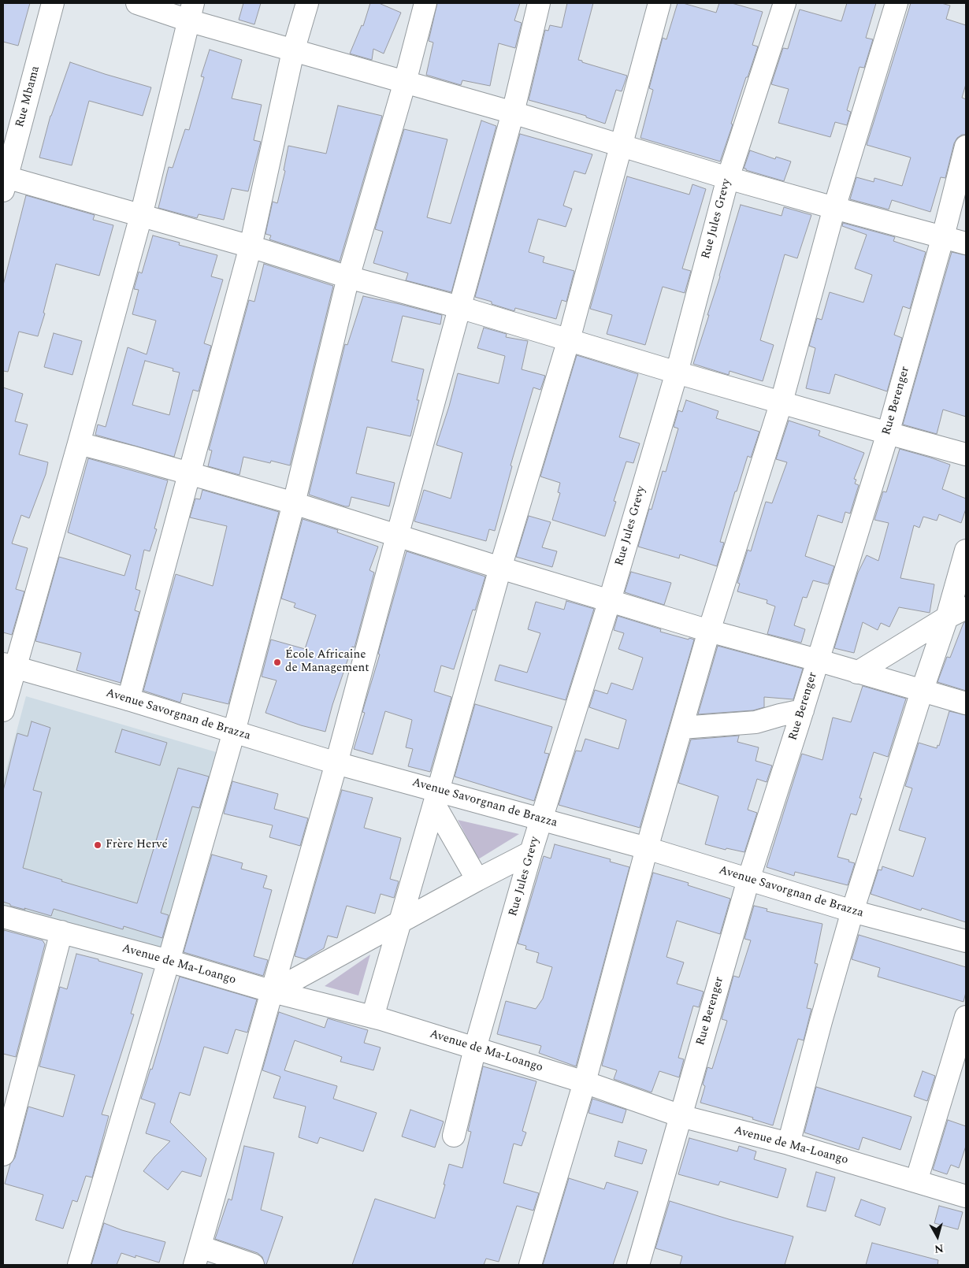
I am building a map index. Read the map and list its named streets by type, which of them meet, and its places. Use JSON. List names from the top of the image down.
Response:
{
  "streets": {
    "street": [
      "Rue Mbama",
      "Rue Jules Grevy",
      "Rue Berenger",
      "Avenue Savorgnan de Brazza",
      "Avenue de Ma-Loango"
    ]
  },
  "crossings": [
    ["Rue Jules Grevy", "Avenue Savorgnan de Brazza"],
    ["Rue Jules Grevy", "Avenue de Ma-Loango"],
    ["Rue Berenger", "Avenue Savorgnan de Brazza"],
    ["Rue Berenger", "Avenue de Ma-Loango"]
  ],
  "places": ["École Africaine de Management", "Frère Hervé"],
  "north": "bottom"
}
